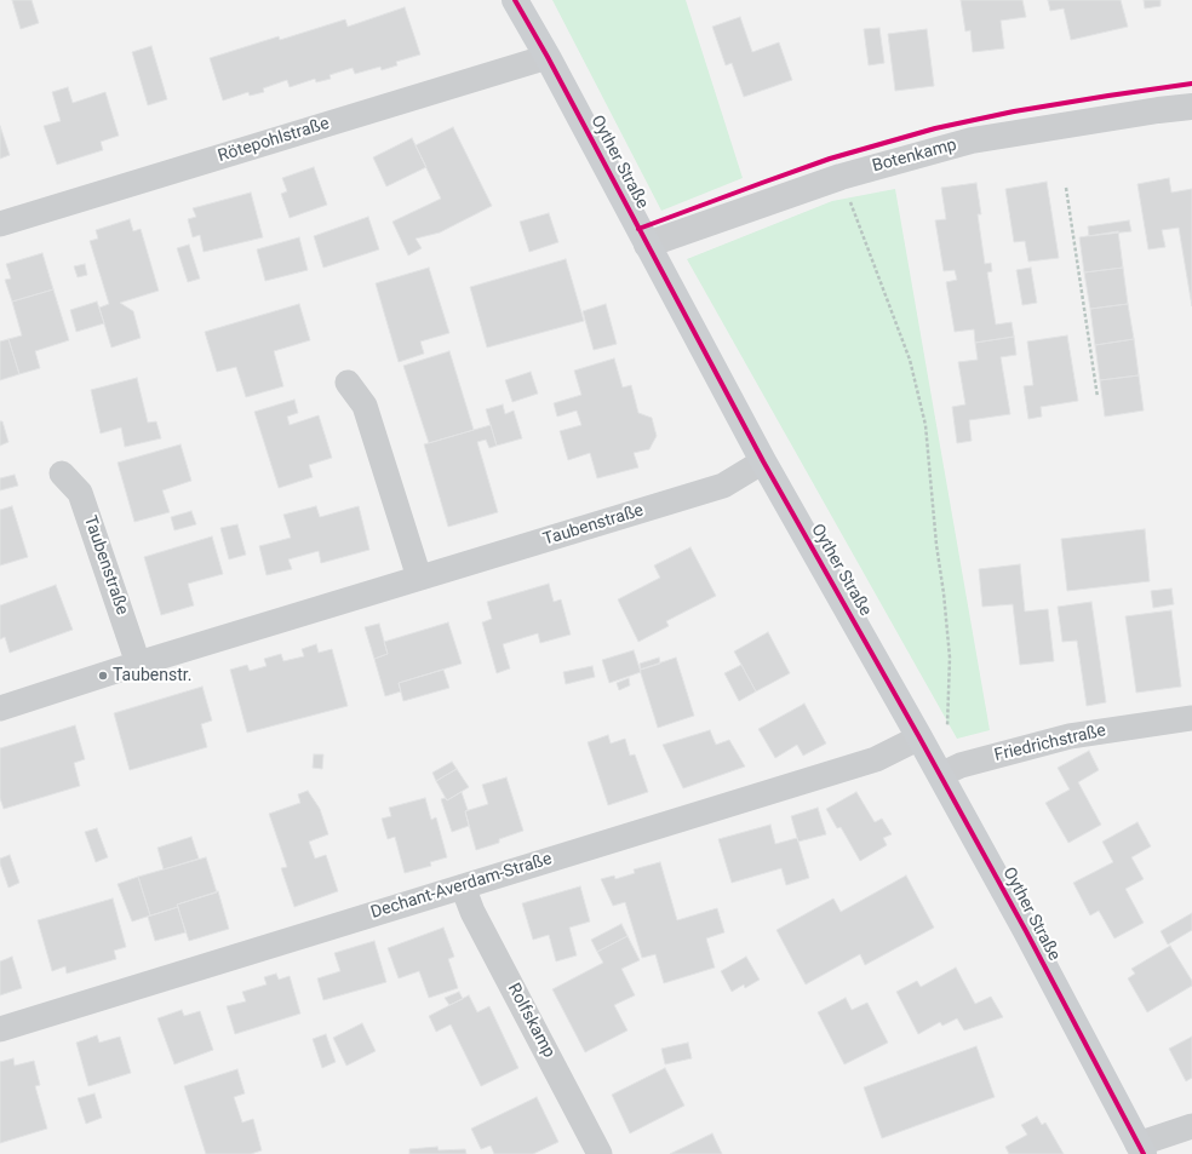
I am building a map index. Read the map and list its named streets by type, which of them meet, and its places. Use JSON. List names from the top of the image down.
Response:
{
  "streets": {
    "main road": ["Oyther Straße"],
    "street": [
      "Rötepohlstraße",
      "Botenkamp",
      "Taubenstraße",
      "Friedrichstraße",
      "Dechant-Averdam-Straße",
      "Rolfskamp"
    ]
  },
  "crossings": [
    ["Rötepohlstraße", "Oyther Straße"],
    ["Botenkamp", "Oyther Straße"],
    ["Oyther Straße", "Taubenstraße"],
    ["Oyther Straße", "Friedrichstraße"],
    ["Oyther Straße", "Dechant-Averdam-Straße"],
    ["Dechant-Averdam-Straße", "Rolfskamp"]
  ],
  "places": ["Taubenstr."]
}
